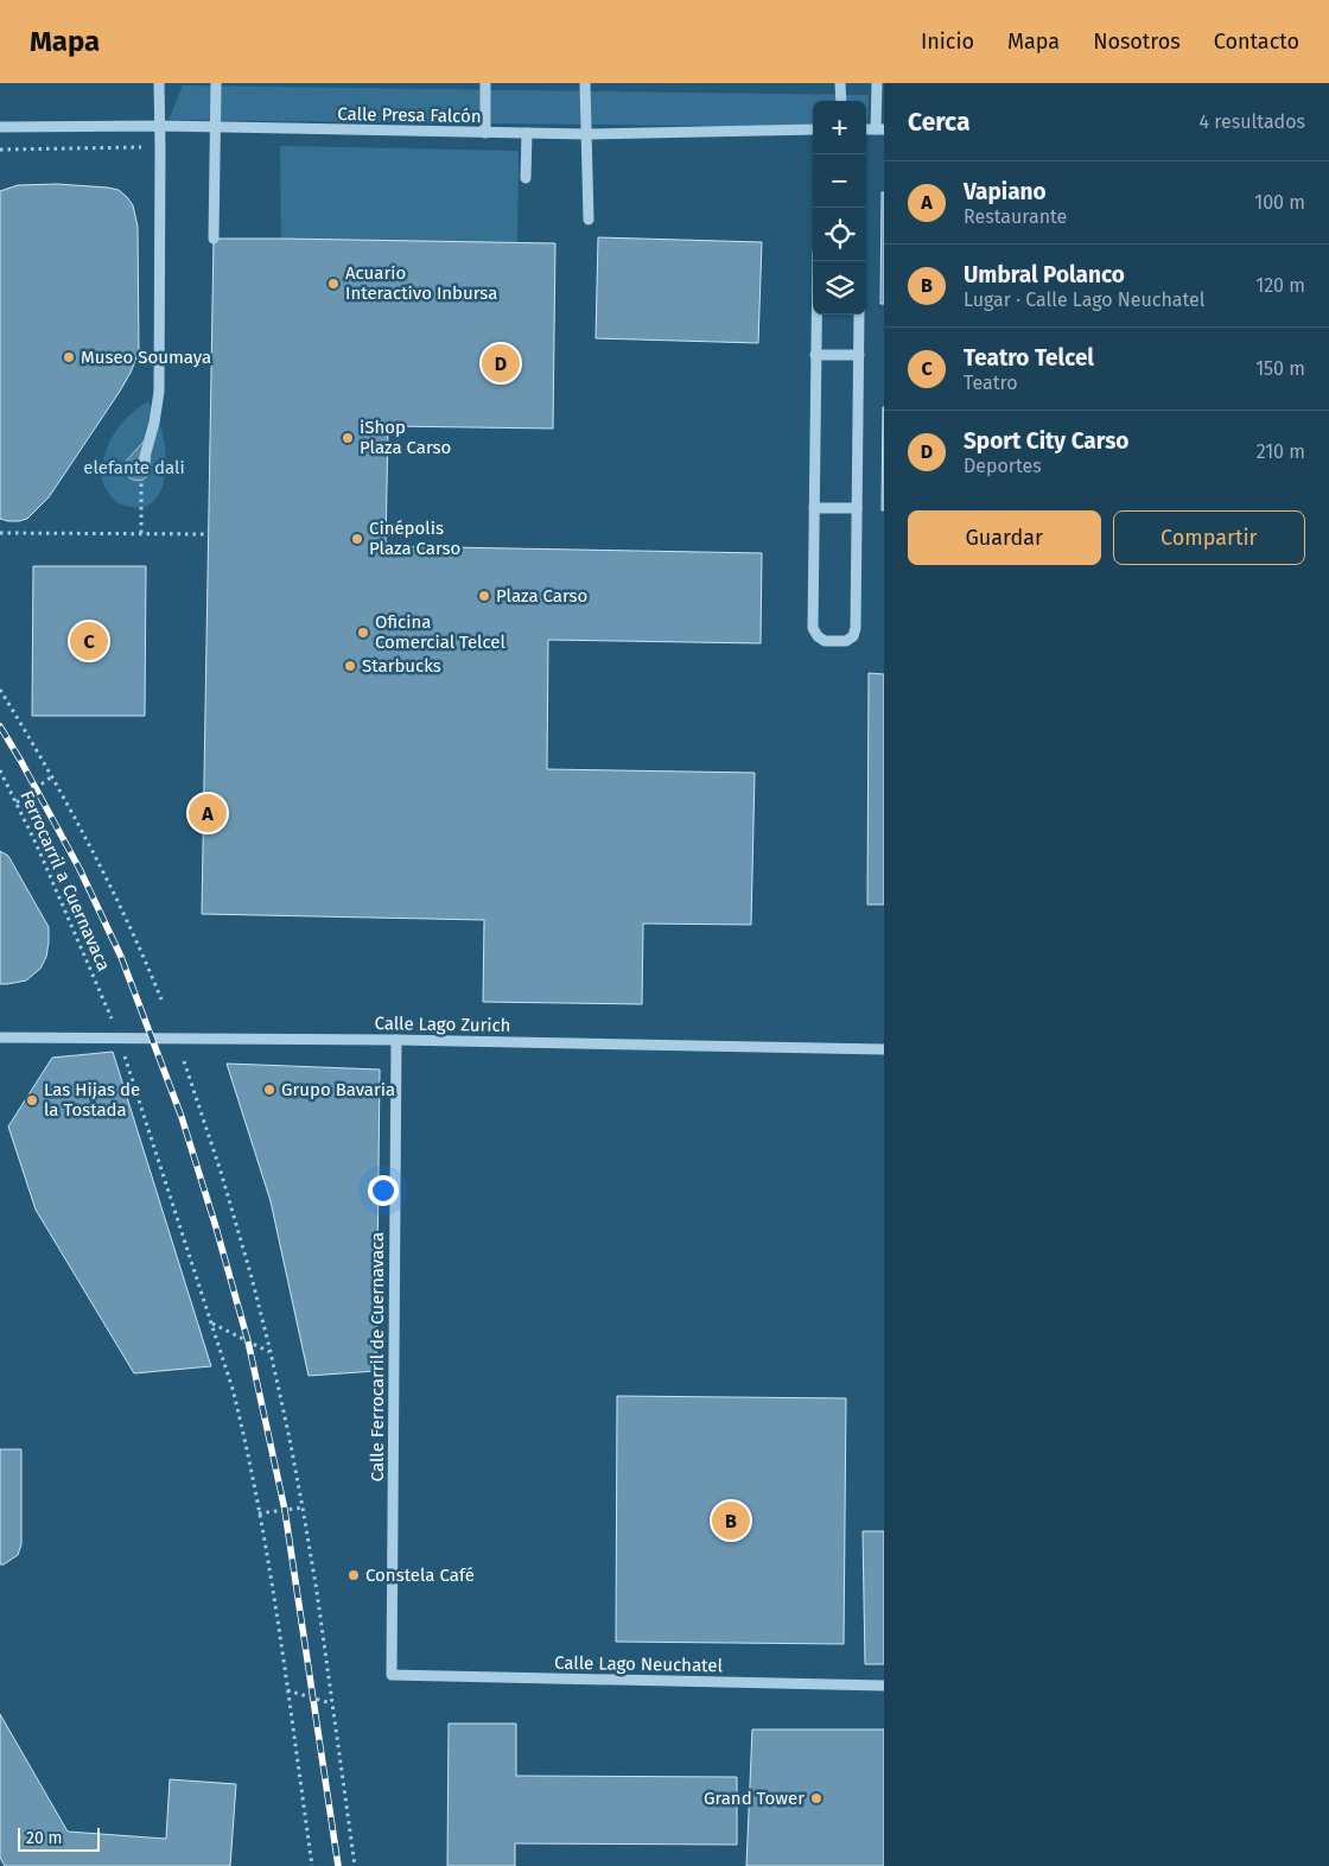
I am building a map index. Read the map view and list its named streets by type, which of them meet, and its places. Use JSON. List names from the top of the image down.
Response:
{
  "streets": {
    "street": [
      "Calle Presa Falcón",
      "Calle Lago Zurich",
      "Calle Ferrocarril de Cuernavaca",
      "Calle Lago Neuchatel"
    ],
    "path": ["Ferrocarril a Cuernavaca"]
  },
  "crossings": [
    ["Calle Lago Zurich", "Calle Ferrocarril de Cuernavaca"],
    ["Calle Ferrocarril de Cuernavaca", "Calle Lago Neuchatel"]
  ],
  "parks": ["elefante dali"],
  "places": [
    "Acuario Interactivo Inbursa",
    "Museo Soumaya",
    "iShop Plaza Carso",
    "Cinépolis Plaza Carso",
    "Plaza Carso",
    "Oficina Comercial Telcel",
    "Starbucks",
    "Grupo Bavaria",
    "Las Hijas de la Tostada",
    "Constela Café",
    "Grand Tower"
  ],
  "scale_bar": "20 m",
  "page": {
    "header": "Mapa",
    "nav": [
      "Inicio",
      "Mapa",
      "Nosotros",
      "Contacto"
    ],
    "heading": ["Cerca", "4 resultados"],
    "map_buttons": ["+", "−"],
    "list": [
      {
        "mark": "A",
        "name": "Vapiano",
        "note": "Restaurante",
        "value": "100 m"
      },
      {
        "mark": "B",
        "name": "Umbral Polanco",
        "note": "Lugar · Calle Lago Neuchatel",
        "value": "120 m"
      },
      {
        "mark": "C",
        "name": "Teatro Telcel",
        "note": "Teatro",
        "value": "150 m"
      },
      {
        "mark": "D",
        "name": "Sport City Carso",
        "note": "Deportes",
        "value": "210 m"
      }
    ],
    "pins": [
      "D",
      "C",
      "A",
      "B"
    ],
    "buttons": ["Guardar", "Compartir"],
    "scale": "20 m"
  }
}
